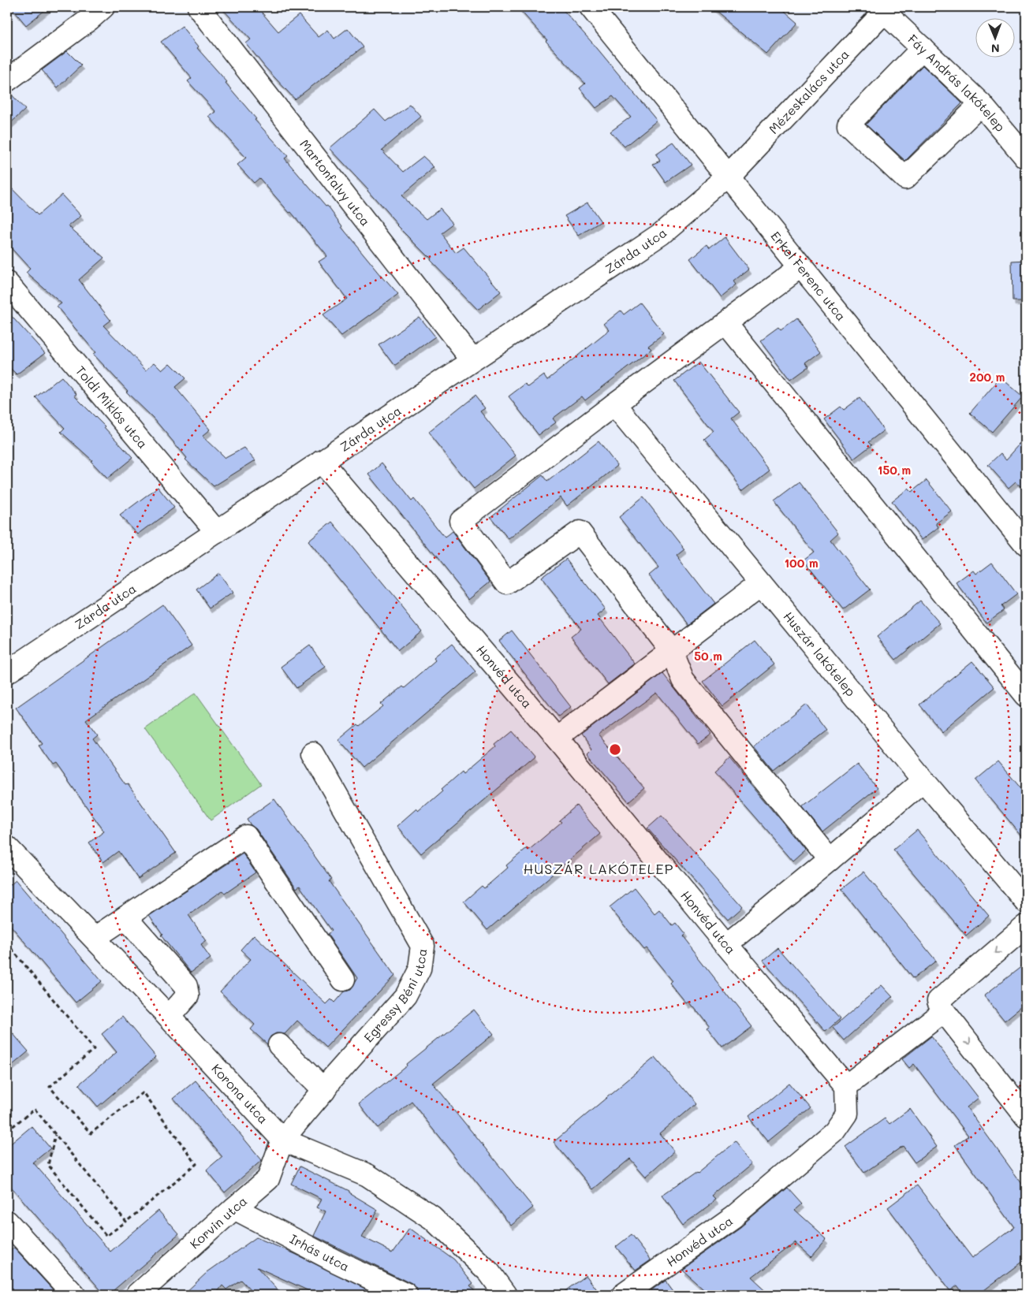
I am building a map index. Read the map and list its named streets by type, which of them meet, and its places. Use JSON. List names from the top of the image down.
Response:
{
  "streets": {
    "street": [
      "Fáy András lakótelep",
      "Mézeskalács utca",
      "Martonfalvy utca",
      "Zárda utca",
      "Erkel Ferenc utca",
      "Toldi Miklós utca",
      "Huszár lakótelep",
      "Honvéd utca",
      "Egressy Béni utca",
      "Korona utca",
      "Korvin utca",
      "Irhás utca"
    ]
  },
  "crossings": [
    ["Fáy András lakótelep", "Mézeskalács utca"],
    ["Mézeskalács utca", "Zárda utca"],
    ["Mézeskalács utca", "Erkel Ferenc utca"],
    ["Martonfalvy utca", "Zárda utca"],
    ["Zárda utca", "Erkel Ferenc utca"],
    ["Zárda utca", "Toldi Miklós utca"],
    ["Zárda utca", "Honvéd utca"],
    ["Egressy Béni utca", "Korona utca"],
    ["Egressy Béni utca", "Korvin utca"],
    ["Korona utca", "Korvin utca"],
    ["Korvin utca", "Irhás utca"]
  ],
  "districts": ["HUSZÁR LAKÓTELEP"],
  "north": "bottom",
  "rings": [
    "200 m",
    "150 m",
    "100 m",
    "50 m"
  ]
}
